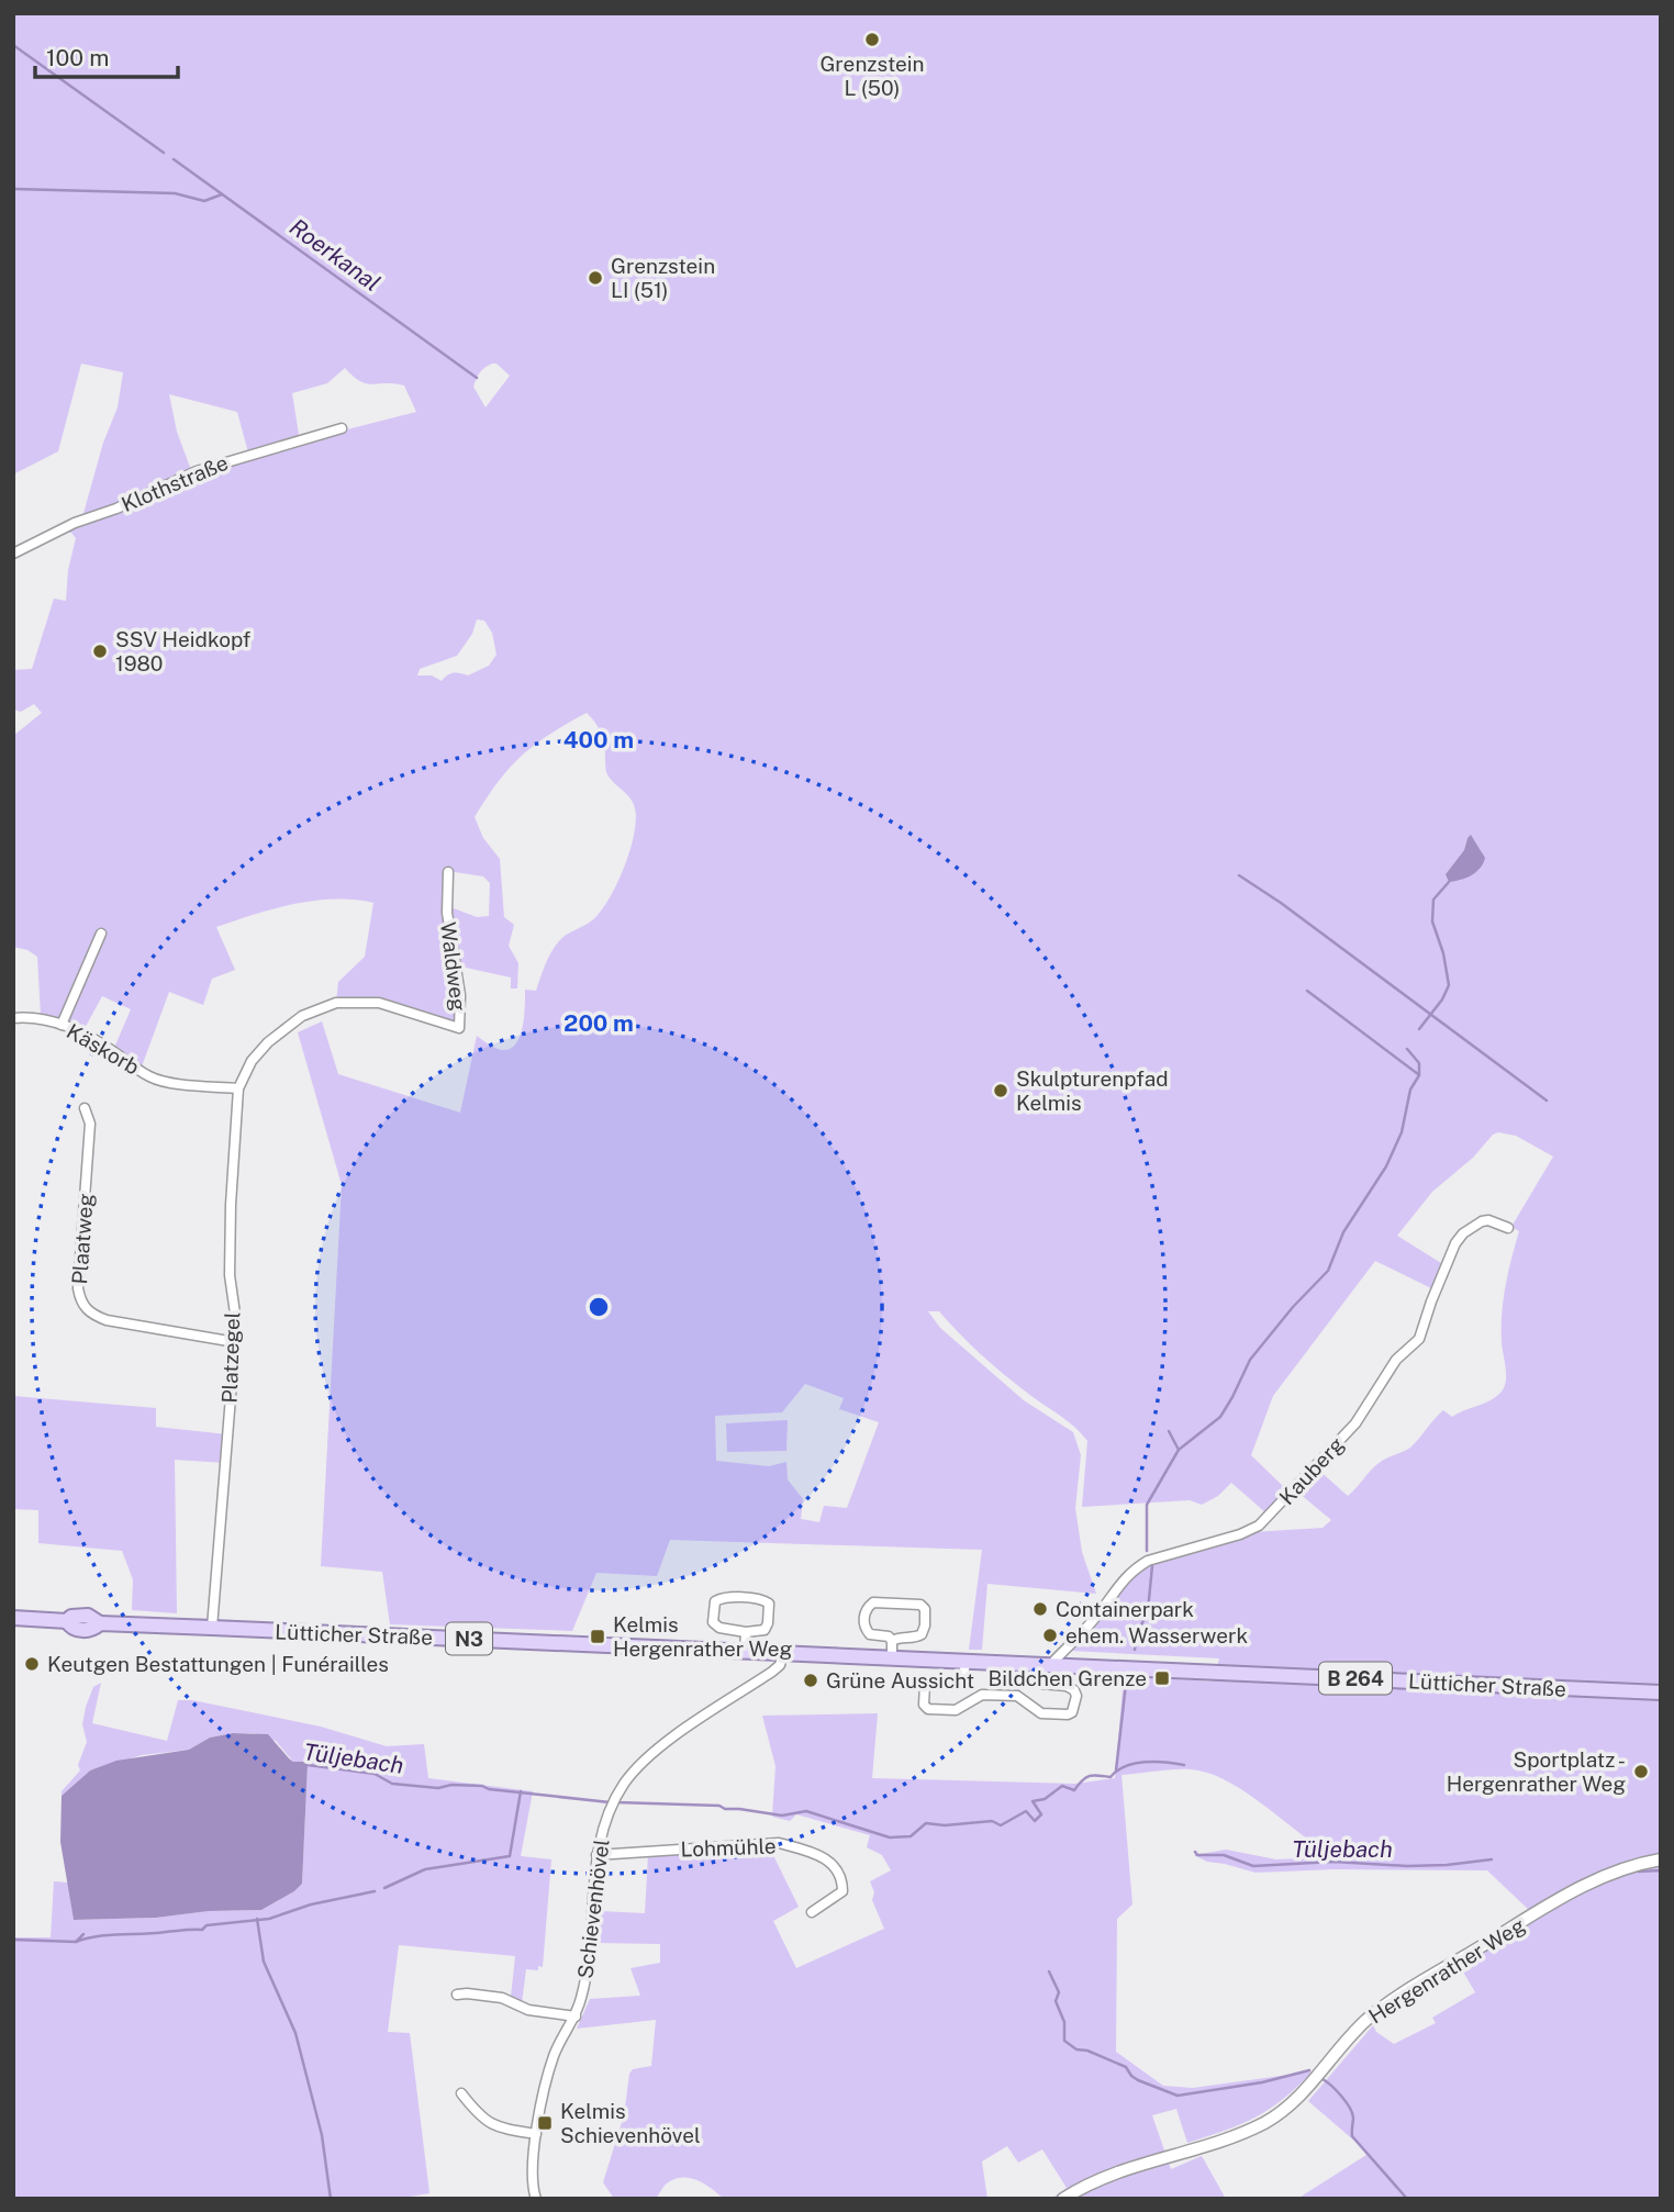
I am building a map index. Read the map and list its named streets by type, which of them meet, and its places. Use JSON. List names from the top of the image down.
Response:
{
  "streets": {
    "main road": ["Lütticher Straße", "N3", "B 264"],
    "street": [
      "Klothstraße",
      "Waldweg",
      "Käskorb",
      "Plaatweg",
      "Platzegel",
      "Kauberg",
      "Lohmühle",
      "Schievenhövel",
      "Hergenrather Weg"
    ]
  },
  "crossings": [
    ["Waldweg", "Käskorb"],
    ["Waldweg", "Platzegel"],
    ["Käskorb", "Platzegel"],
    ["Plaatweg", "Platzegel"],
    ["Platzegel", "Lütticher Straße"],
    ["Kauberg", "Lütticher Straße"],
    ["Lütticher Straße", "Schievenhövel"],
    ["Lohmühle", "Schievenhövel"]
  ],
  "water": ["Roerkanal", "Tüljebach"],
  "places": {
    "other": [
      "Grenzstein L (50)",
      "Grenzstein LI (51)",
      "SSV Heidkopf 1980",
      "Skulpturenpfad Kelmis",
      "Containerpark",
      "ehem. Wasserwerk",
      "Keutgen Bestattungen | Funérailles",
      "Grüne Aussicht",
      "Sportplatz - Hergenrather Weg"
    ],
    "transit": ["Kelmis Hergenrather Weg", "Bildchen Grenze", "Kelmis Schievenhövel"]
  },
  "scale_bar": "100 m",
  "rings": ["400 m", "200 m"]
}
